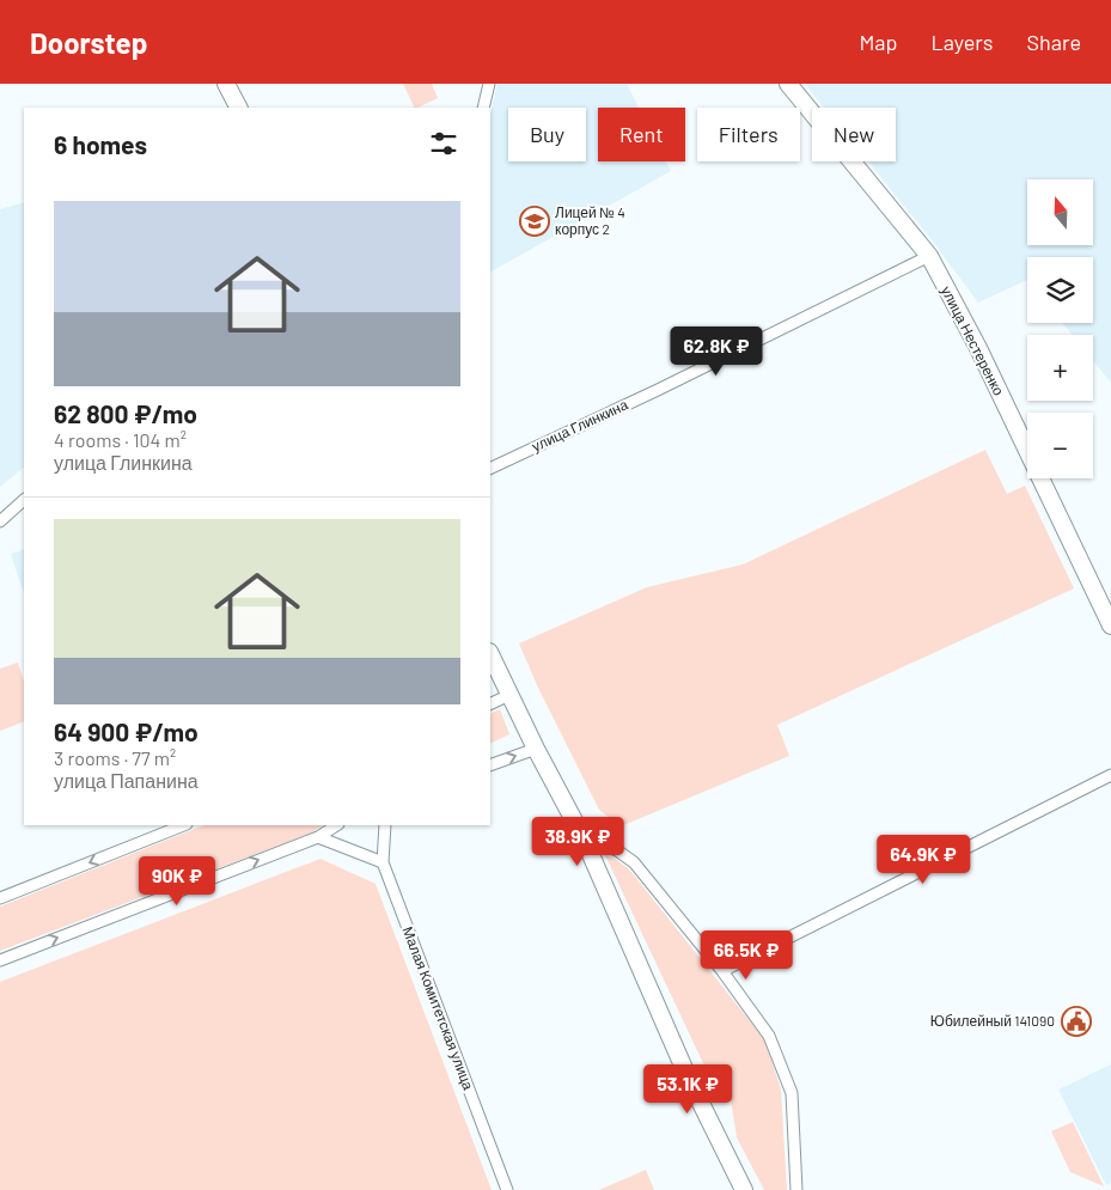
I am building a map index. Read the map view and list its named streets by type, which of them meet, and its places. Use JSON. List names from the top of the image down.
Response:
{
  "streets": {
    "street": ["улица Нестеренко", "улица Глинкина", "Малая Комитетская улица"]
  },
  "crossings": [
    ["улица Нестеренко", "улица Глинкина"]
  ],
  "places": {
    "school or university": ["Лицей № 4 корпус 2"],
    "public building": ["Юбилейный 141090"]
  },
  "north": "top",
  "page": {
    "header": "Doorstep",
    "nav": ["Map", "Layers", "Share"],
    "chip": [
      "Buy",
      "Rent",
      "Filters",
      "New"
    ],
    "heading": "6 homes",
    "map_buttons": ["+", "−"],
    "list": [
      {
        "name": "62 800 ₽/mo",
        "note": "4 rooms · 104 m² · улица Глинкина"
      },
      {
        "name": "64 900 ₽/mo",
        "note": "3 rooms · 77 m² · улица Папанина"
      }
    ],
    "price": [
      "62.8K ₽",
      "38.9K ₽",
      "64.9K ₽",
      "90K ₽",
      "66.5K ₽",
      "53.1K ₽"
    ]
  }
}
